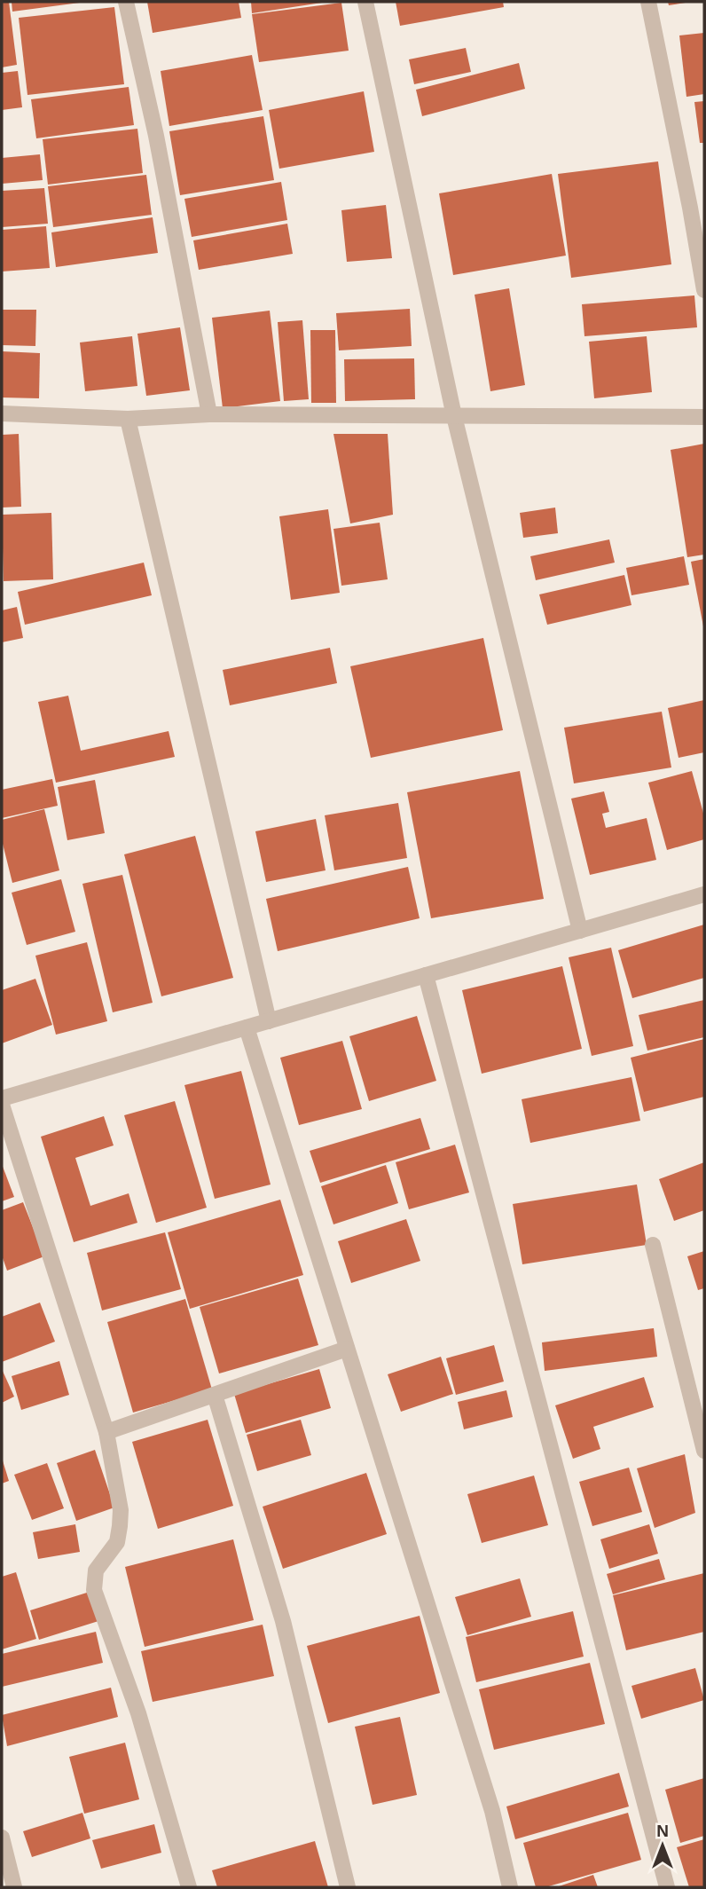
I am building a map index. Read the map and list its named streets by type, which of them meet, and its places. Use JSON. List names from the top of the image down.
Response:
{
  "north": "top"
}
